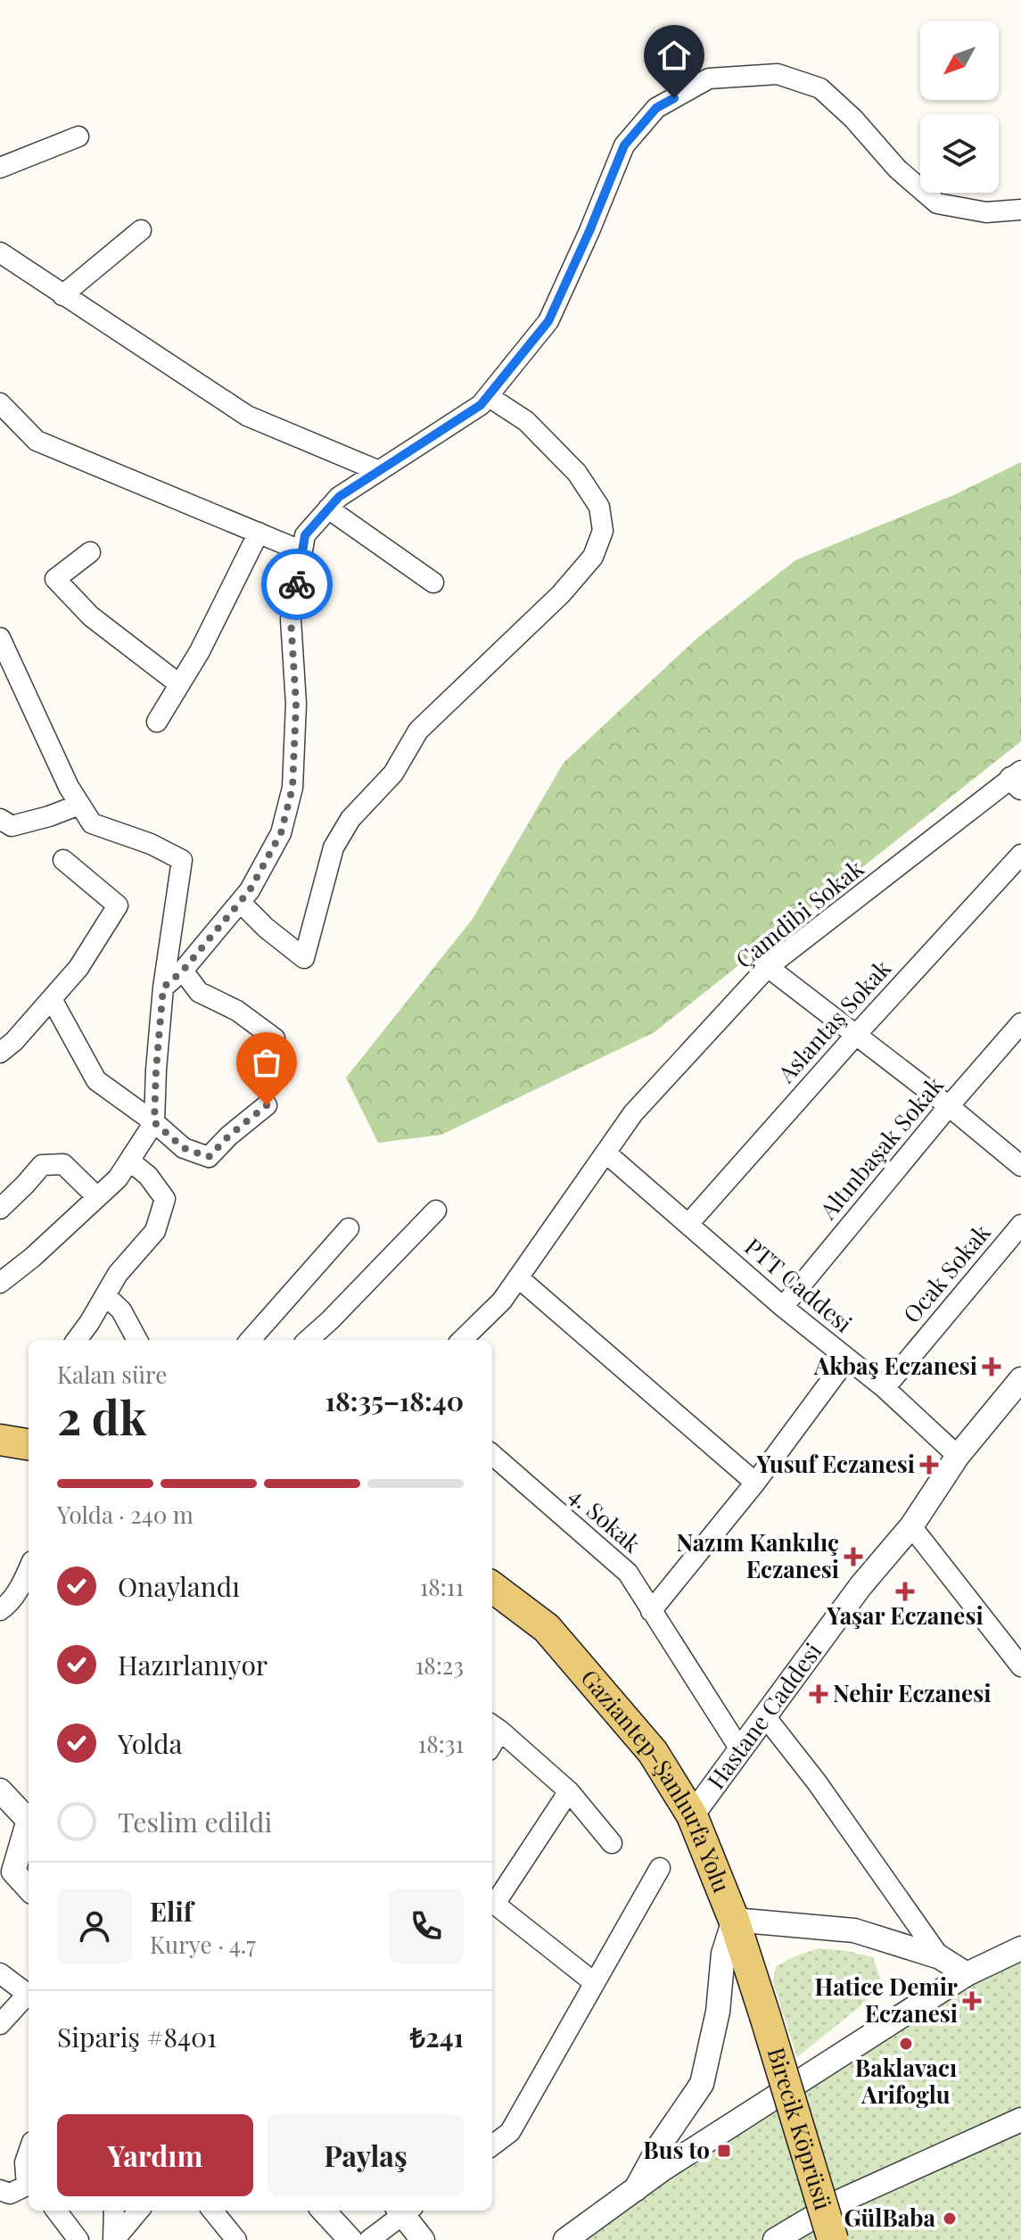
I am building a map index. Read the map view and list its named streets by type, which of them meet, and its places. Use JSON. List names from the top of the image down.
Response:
{
  "streets": {
    "main road": ["Gaziantep-Şanlıurfa Yolu", "Birecik Köprüsü"],
    "street": [
      "Çamdibi Sokak",
      "Aslantaş Sokak",
      "Altınbaşak Sokak",
      "Ocak Sokak",
      "PTT Caddesi",
      "4. Sokak",
      "Hastane Caddesi"
    ]
  },
  "crossings": [
    ["Çamdibi Sokak", "PTT Caddesi"],
    ["Aslantaş Sokak", "PTT Caddesi"],
    ["Altınbaşak Sokak", "PTT Caddesi"],
    ["Ocak Sokak", "PTT Caddesi"],
    ["PTT Caddesi", "Hastane Caddesi"],
    ["4. Sokak", "Hastane Caddesi"],
    ["Hastane Caddesi", "Gaziantep-Şanlıurfa Yolu"],
    ["Gaziantep-Şanlıurfa Yolu", "Birecik Köprüsü"]
  ],
  "places": {
    "health": [
      "Akbaş Eczanesi",
      "Yusuf Eczanesi",
      "Nazım Kankılıç Eczanesi",
      "Yaşar Eczanesi",
      "Nehir Eczanesi",
      "Hatice Demir Eczanesi"
    ],
    "other": ["Baklavacı Arifoglu", "GülBaba"],
    "transit": ["Bus to"]
  },
  "north": "bottom left",
  "page": {
    "heading": ["2 dk", "Kalan süre", "18:35–18:40"],
    "panel": [
      "Elif",
      "Kurye · 4.7",
      "Sipariş #8401",
      "₺241"
    ],
    "bar": "Yolda · 240 m",
    "list": [
      ["Onaylandı", "18:11"],
      ["Hazırlanıyor", "18:23"],
      ["Yolda", "18:31"],
      "Teslim edildi"
    ],
    "buttons": ["Yardım", "Paylaş"]
  }
}
